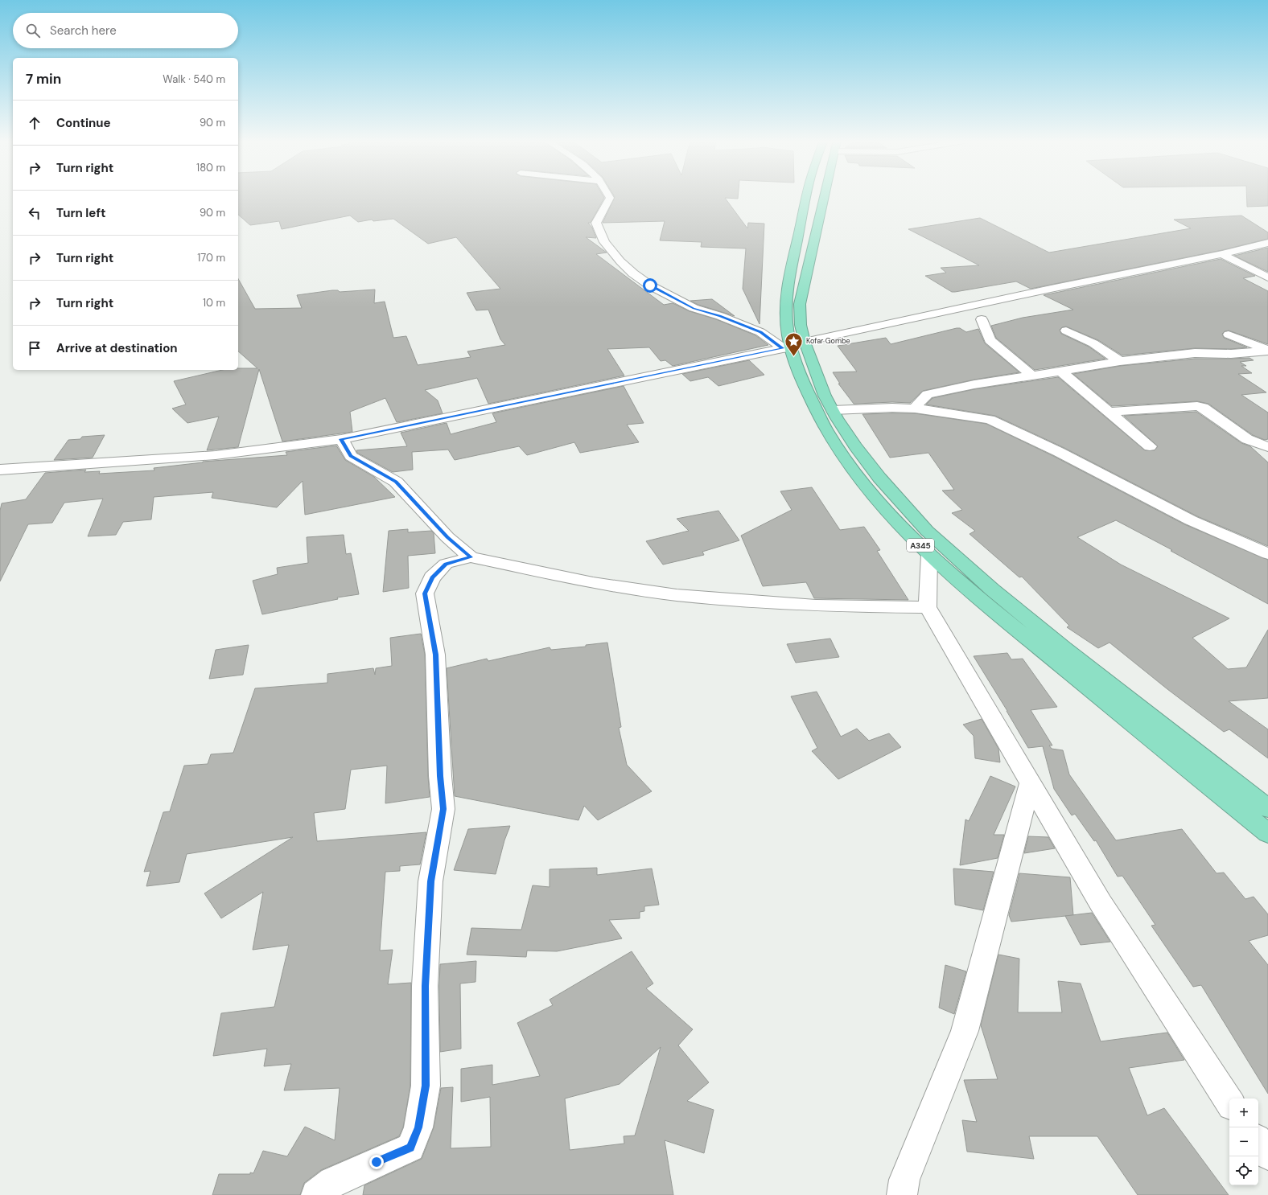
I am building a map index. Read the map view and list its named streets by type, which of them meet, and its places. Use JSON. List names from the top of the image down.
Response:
{
  "streets": {
    "highway": ["A345"]
  },
  "places": {
    "place": ["Kofar Gombe"]
  },
  "page": {
    "search": "Search here",
    "heading": ["7 min", "Walk · 540 m"],
    "list": [
      ["Continue", "90 m"],
      ["Turn right", "180 m"],
      ["Turn left", "90 m"],
      ["Turn right", "170 m"],
      ["Turn right", "10 m"],
      "Arrive at destination"
    ],
    "map_buttons": ["+", "−"]
  }
}
